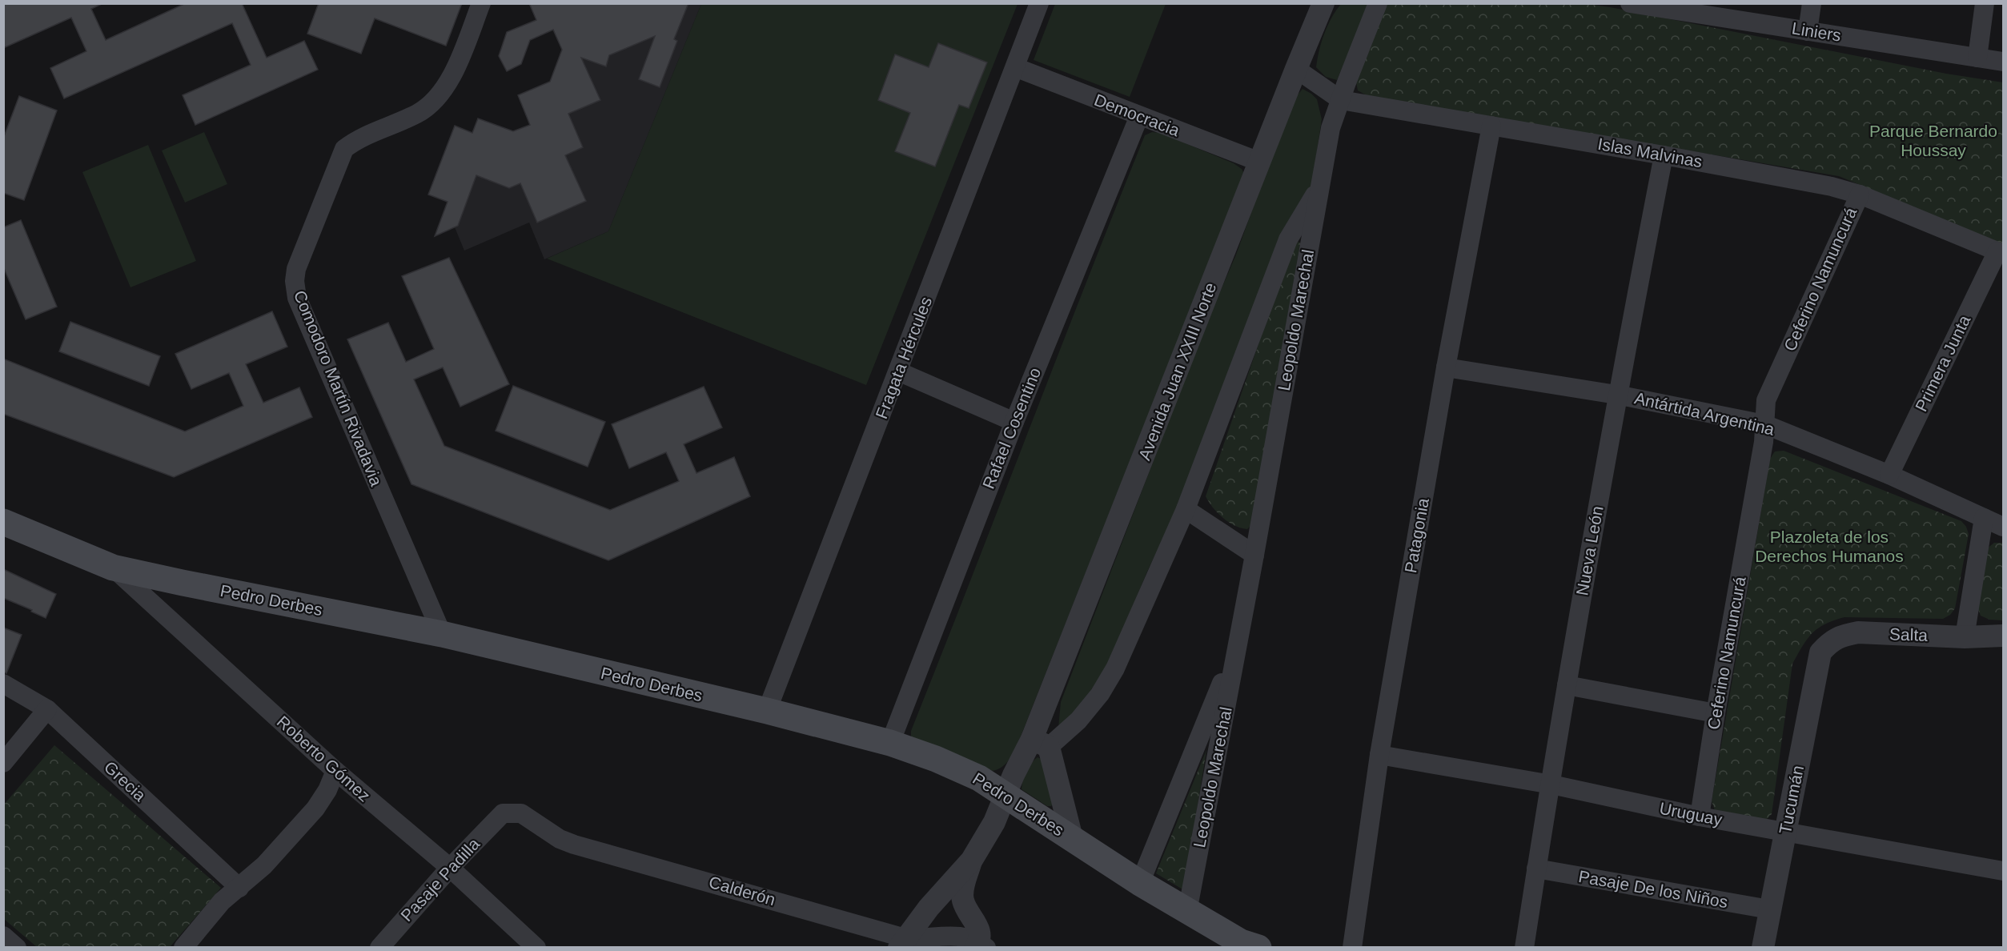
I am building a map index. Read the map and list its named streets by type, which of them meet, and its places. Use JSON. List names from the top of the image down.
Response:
{
  "streets": {
    "main road": ["Pedro Derbes"],
    "street": [
      "Liniers",
      "Democracia",
      "Islas Malvinas",
      "Ceferino Namuncurá",
      "Leopoldo Marechal",
      "Fragata Hércules",
      "Primera Junta",
      "Avenida Juan XXIII Norte",
      "Comodoro Martín Rivadavia",
      "Antártida Argentina",
      "Rafael Cosentino",
      "Patagonia",
      "Nueva León",
      "Salta",
      "Roberto Gómez",
      "Grecia",
      "Tucumán",
      "Uruguay",
      "Pasaje Padilla",
      "Pasaje De los Niños",
      "Calderón"
    ]
  },
  "crossings": [
    ["Democracia", "Fragata Hércules"],
    ["Democracia", "Avenida Juan XXIII Norte"],
    ["Democracia", "Rafael Cosentino"],
    ["Islas Malvinas", "Ceferino Namuncurá"],
    ["Islas Malvinas", "Leopoldo Marechal"],
    ["Islas Malvinas", "Primera Junta"],
    ["Islas Malvinas", "Avenida Juan XXIII Norte"],
    ["Islas Malvinas", "Patagonia"],
    ["Islas Malvinas", "Nueva León"],
    ["Ceferino Namuncurá", "Antártida Argentina"],
    ["Ceferino Namuncurá", "Uruguay"],
    ["Leopoldo Marechal", "Avenida Juan XXIII Norte"],
    ["Leopoldo Marechal", "Pedro Derbes"],
    ["Fragata Hércules", "Pedro Derbes"],
    ["Primera Junta", "Antártida Argentina"],
    ["Avenida Juan XXIII Norte", "Pedro Derbes"],
    ["Avenida Juan XXIII Norte", "Calderón"],
    ["Comodoro Martín Rivadavia", "Pedro Derbes"],
    ["Antártida Argentina", "Patagonia"],
    ["Antártida Argentina", "Nueva León"],
    ["Rafael Cosentino", "Pedro Derbes"],
    ["Patagonia", "Uruguay"],
    ["Nueva León", "Uruguay"],
    ["Nueva León", "Pasaje De los Niños"],
    ["Pedro Derbes", "Roberto Gómez"],
    ["Salta", "Tucumán"],
    ["Roberto Gómez", "Pasaje Padilla"],
    ["Tucumán", "Uruguay"],
    ["Tucumán", "Pasaje De los Niños"],
    ["Pasaje Padilla", "Calderón"]
  ],
  "parks": ["Parque Bernardo Houssay", "Plazoleta de los Derechos Humanos"]
}
